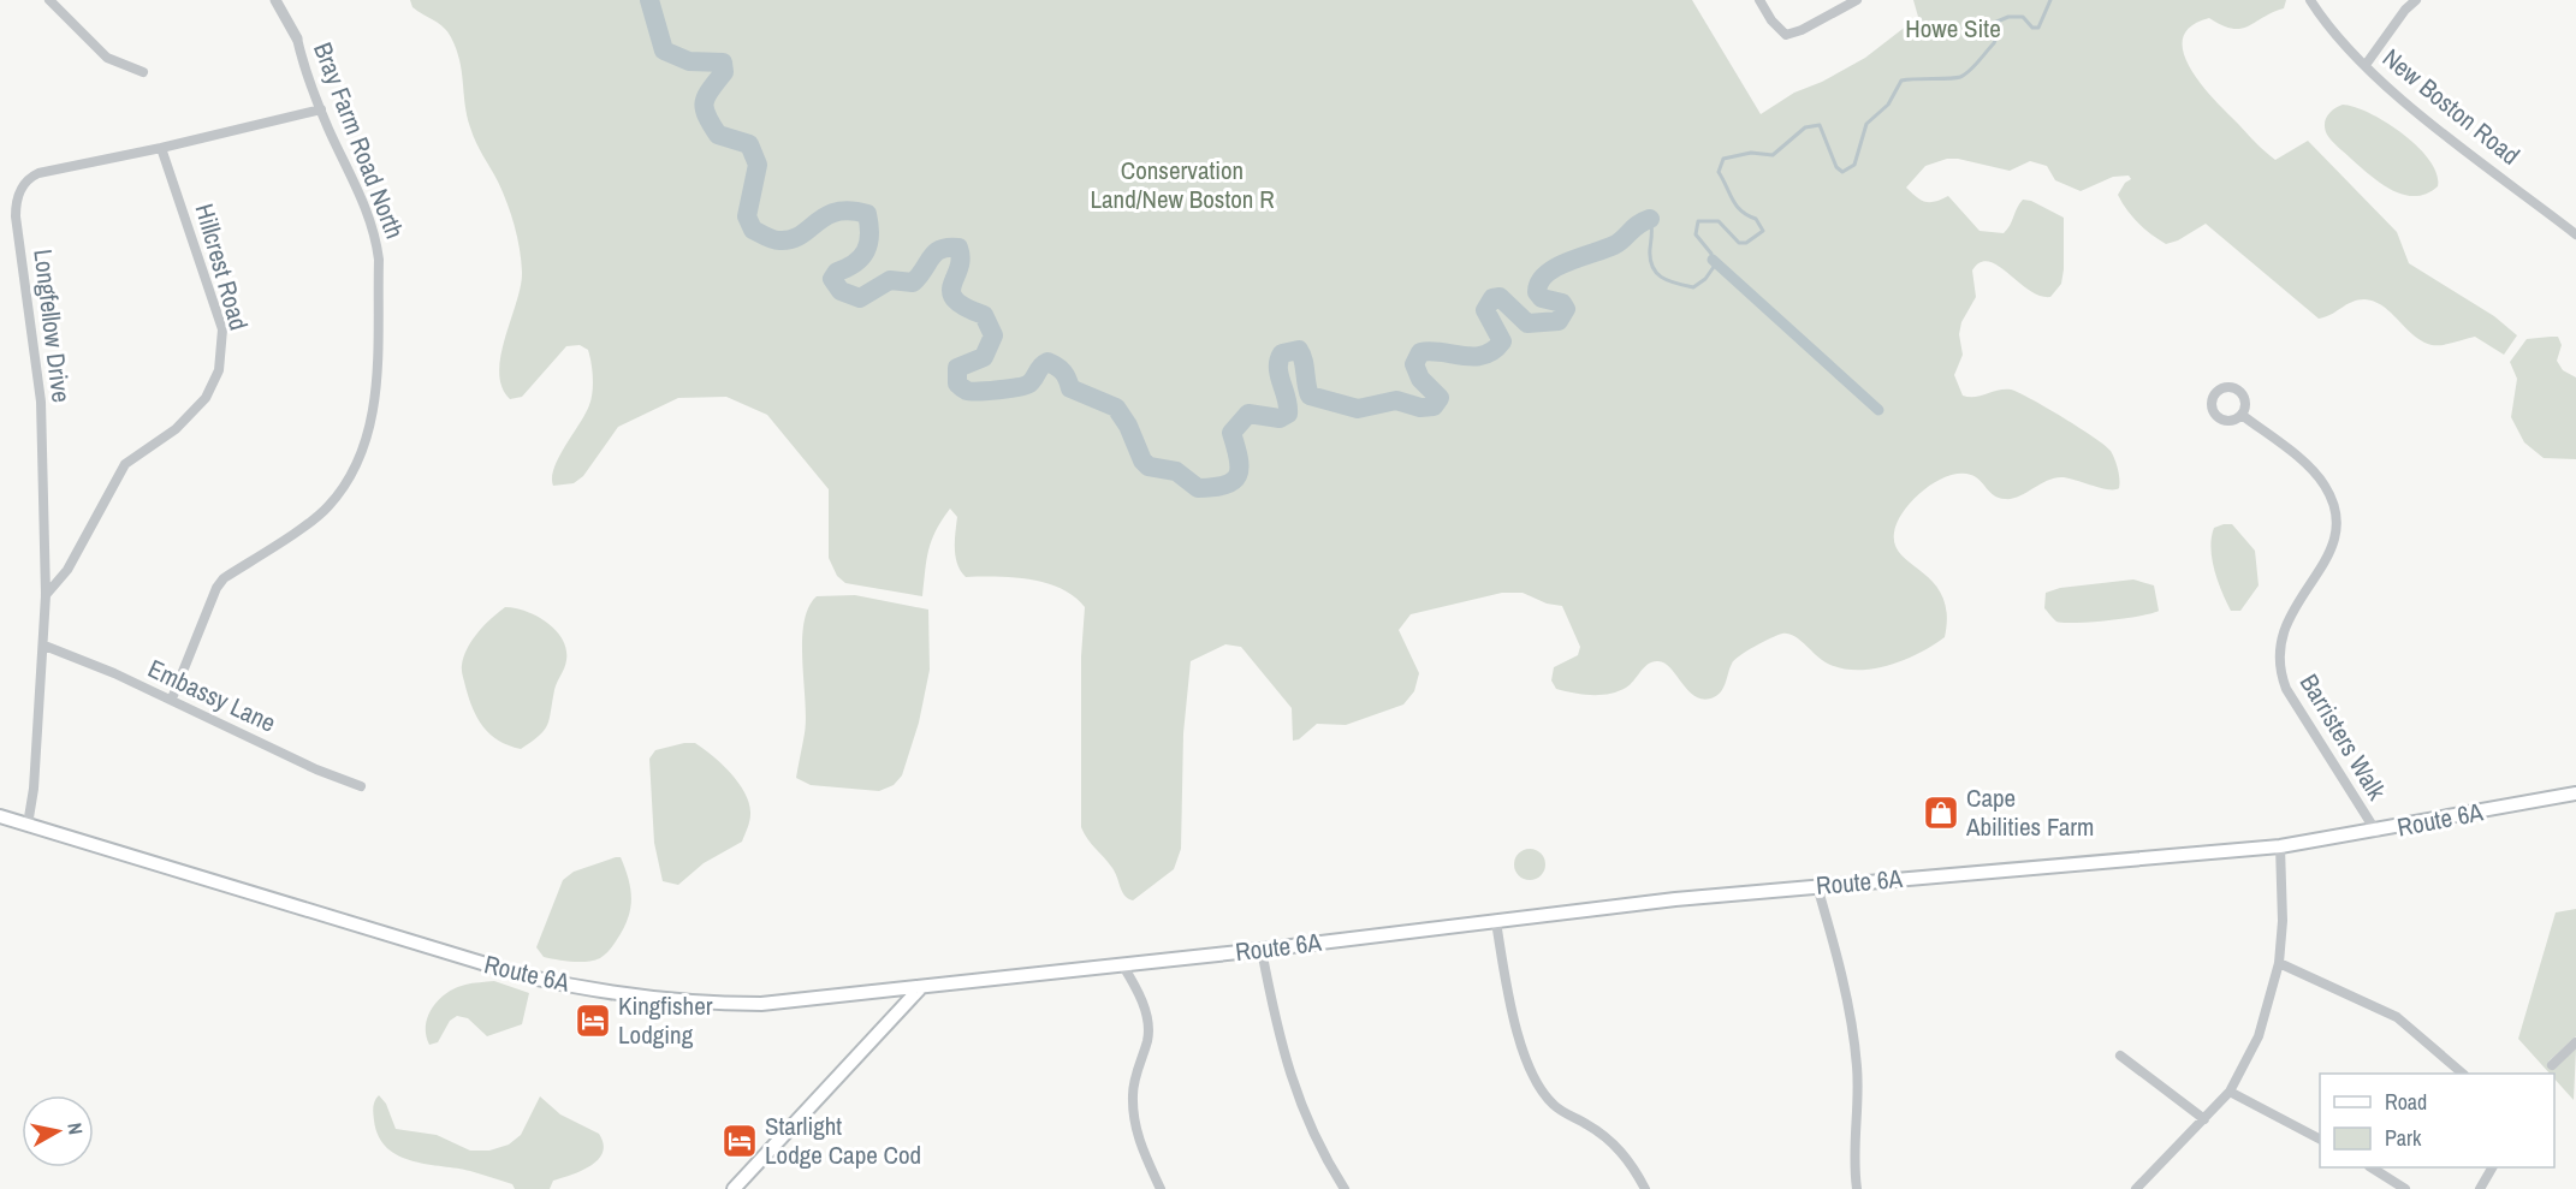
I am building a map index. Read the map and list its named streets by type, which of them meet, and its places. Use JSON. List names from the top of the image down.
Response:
{
  "streets": {
    "main road": ["Route 6A"],
    "street": [
      "New Boston Road",
      "Bray Farm Road North",
      "Hillcrest Road",
      "Longfellow Drive",
      "Embassy Lane",
      "Barristers Walk"
    ]
  },
  "crossings": [
    ["Bray Farm Road North", "Longfellow Drive"],
    ["Bray Farm Road North", "Embassy Lane"],
    ["Hillcrest Road", "Longfellow Drive"],
    ["Longfellow Drive", "Embassy Lane"],
    ["Longfellow Drive", "Route 6A"],
    ["Barristers Walk", "Route 6A"]
  ],
  "parks": ["Howe Site", "Conservation Land/New Boston R"],
  "places": {
    "shop": ["Cape Abilities Farm"],
    "hotel": ["Kingfisher Lodging", "Starlight Lodge Cape Cod"]
  },
  "legend": ["Road", "Park"],
  "north": "right"
}
